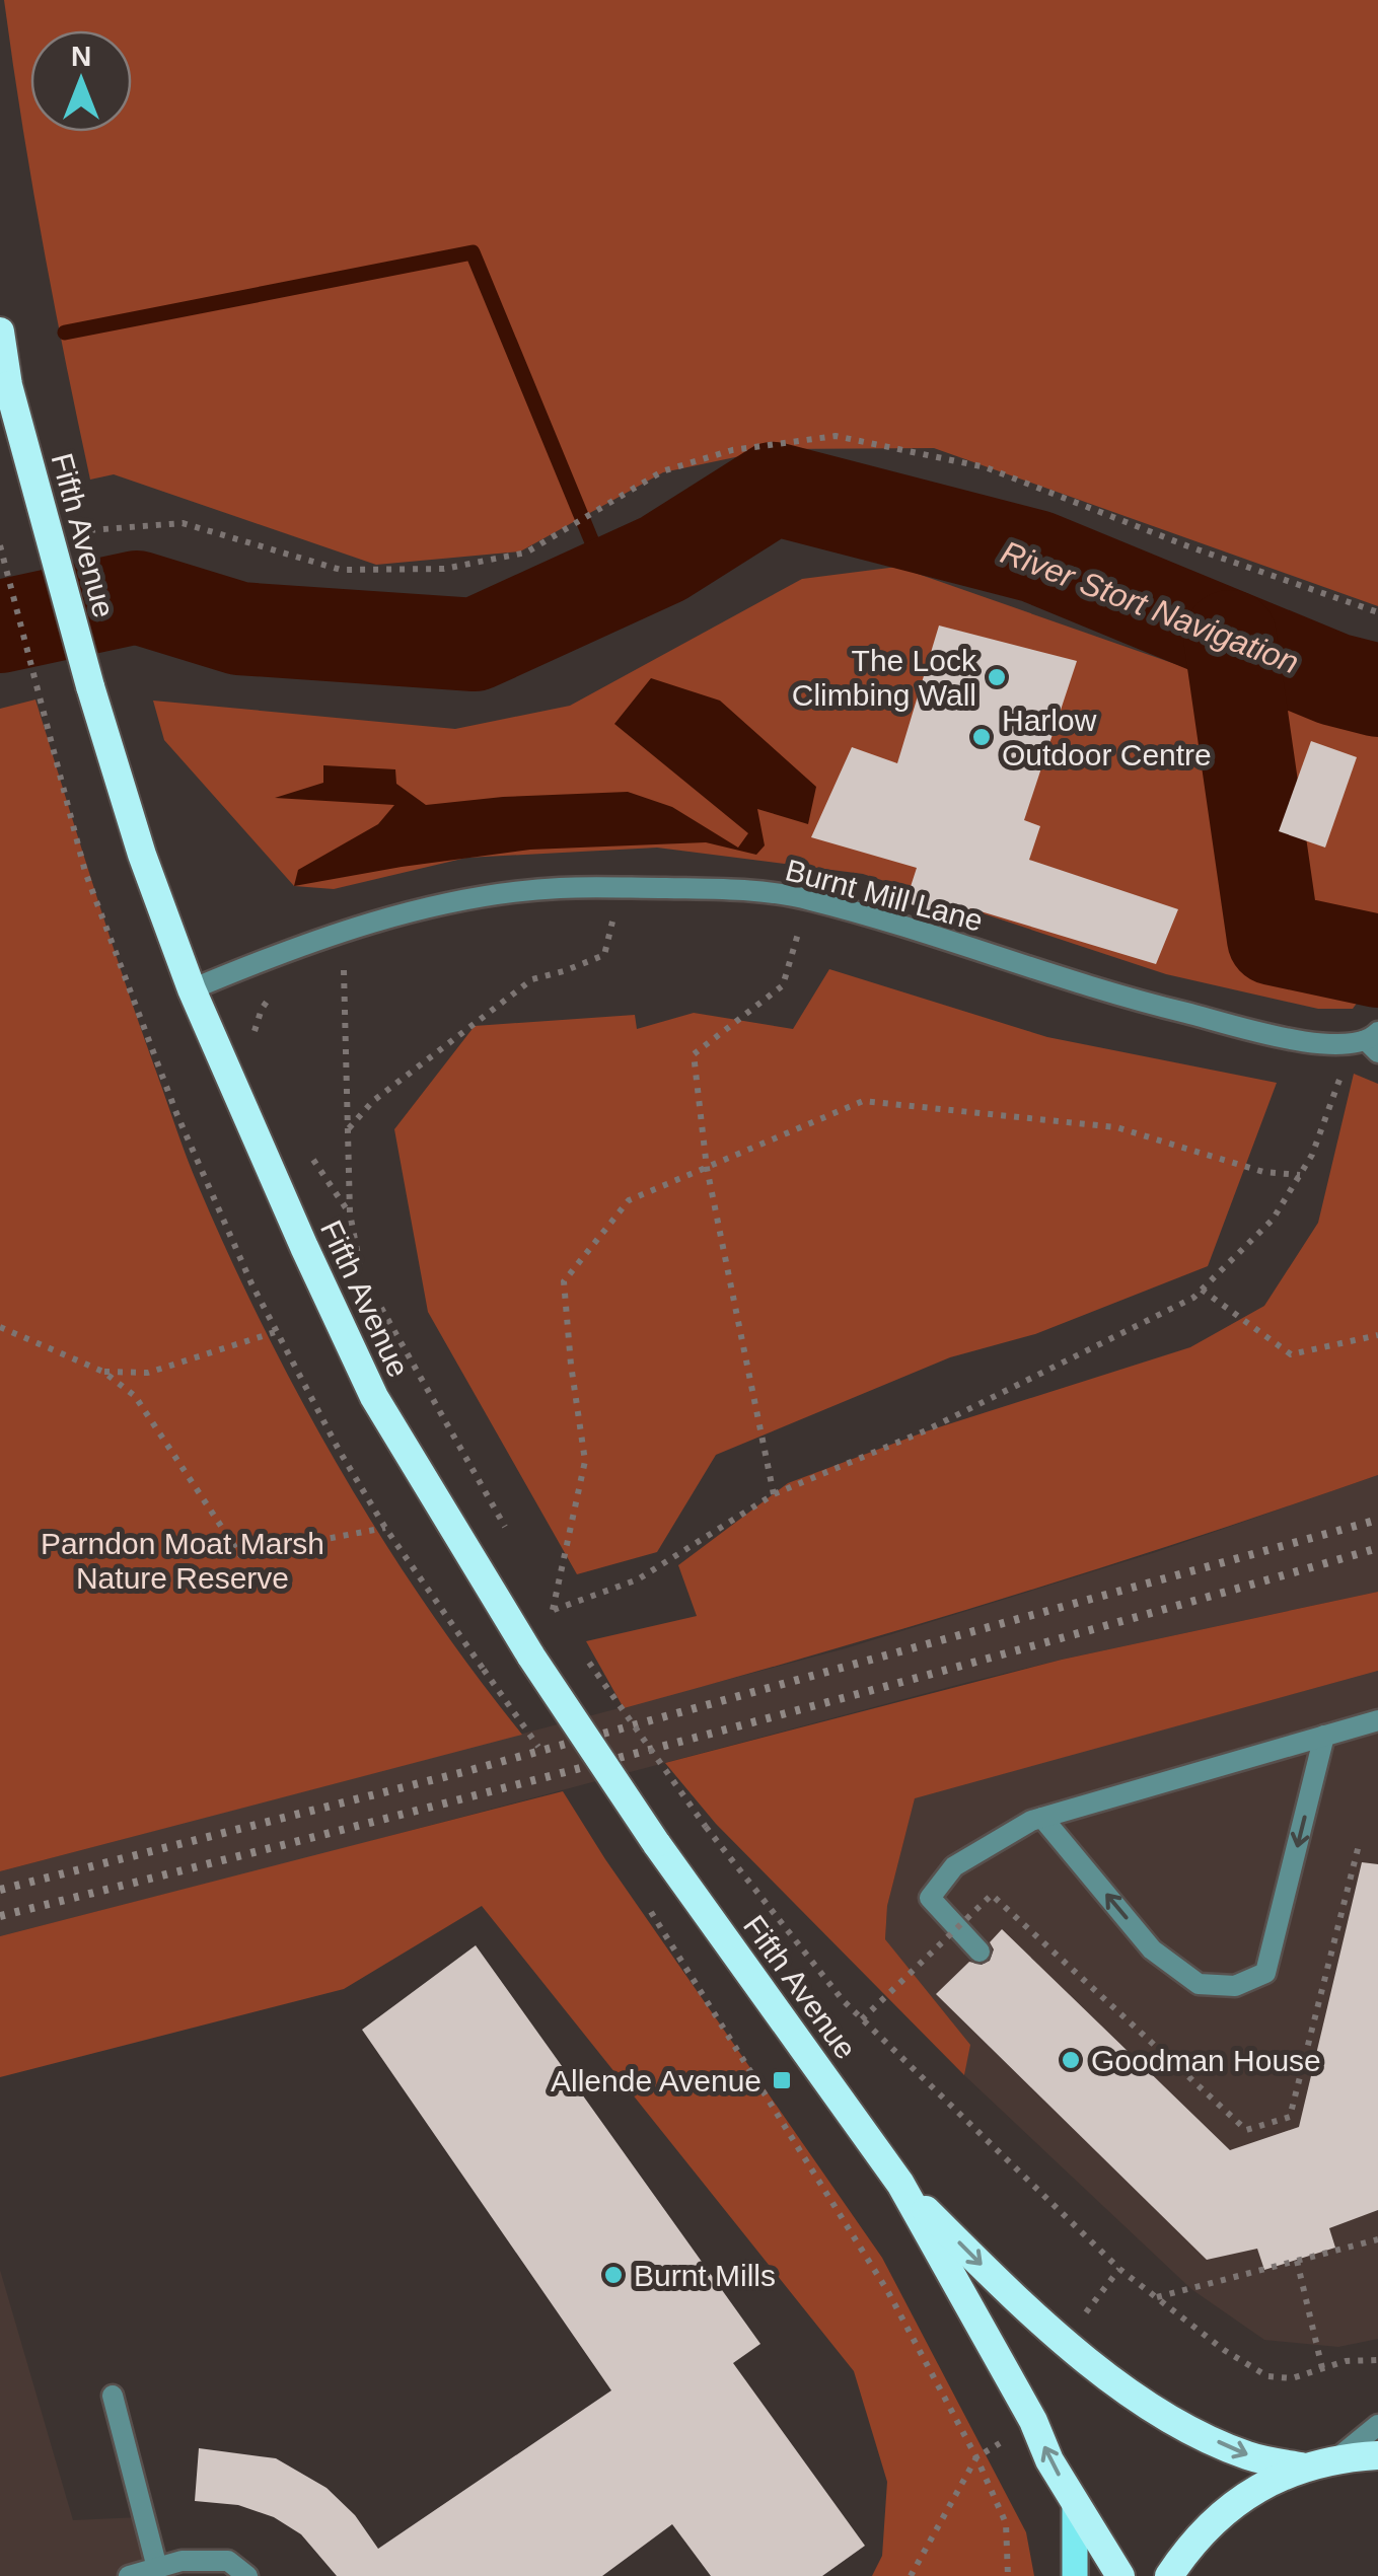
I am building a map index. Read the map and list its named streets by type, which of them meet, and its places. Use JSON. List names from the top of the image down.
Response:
{
  "streets": {
    "highway": ["Fifth Avenue"],
    "street": ["Burnt Mill Lane"]
  },
  "crossings": [
    ["Fifth Avenue", "Burnt Mill Lane"]
  ],
  "water": ["River Stort Navigation"],
  "parks": ["Parndon Moat Marsh Nature Reserve"],
  "places": {
    "other": [
      "The Lock Climbing Wall",
      "Harlow Outdoor Centre",
      "Goodman House",
      "Burnt Mills"
    ],
    "transit": ["Allende Avenue"]
  },
  "north": "top"
}
